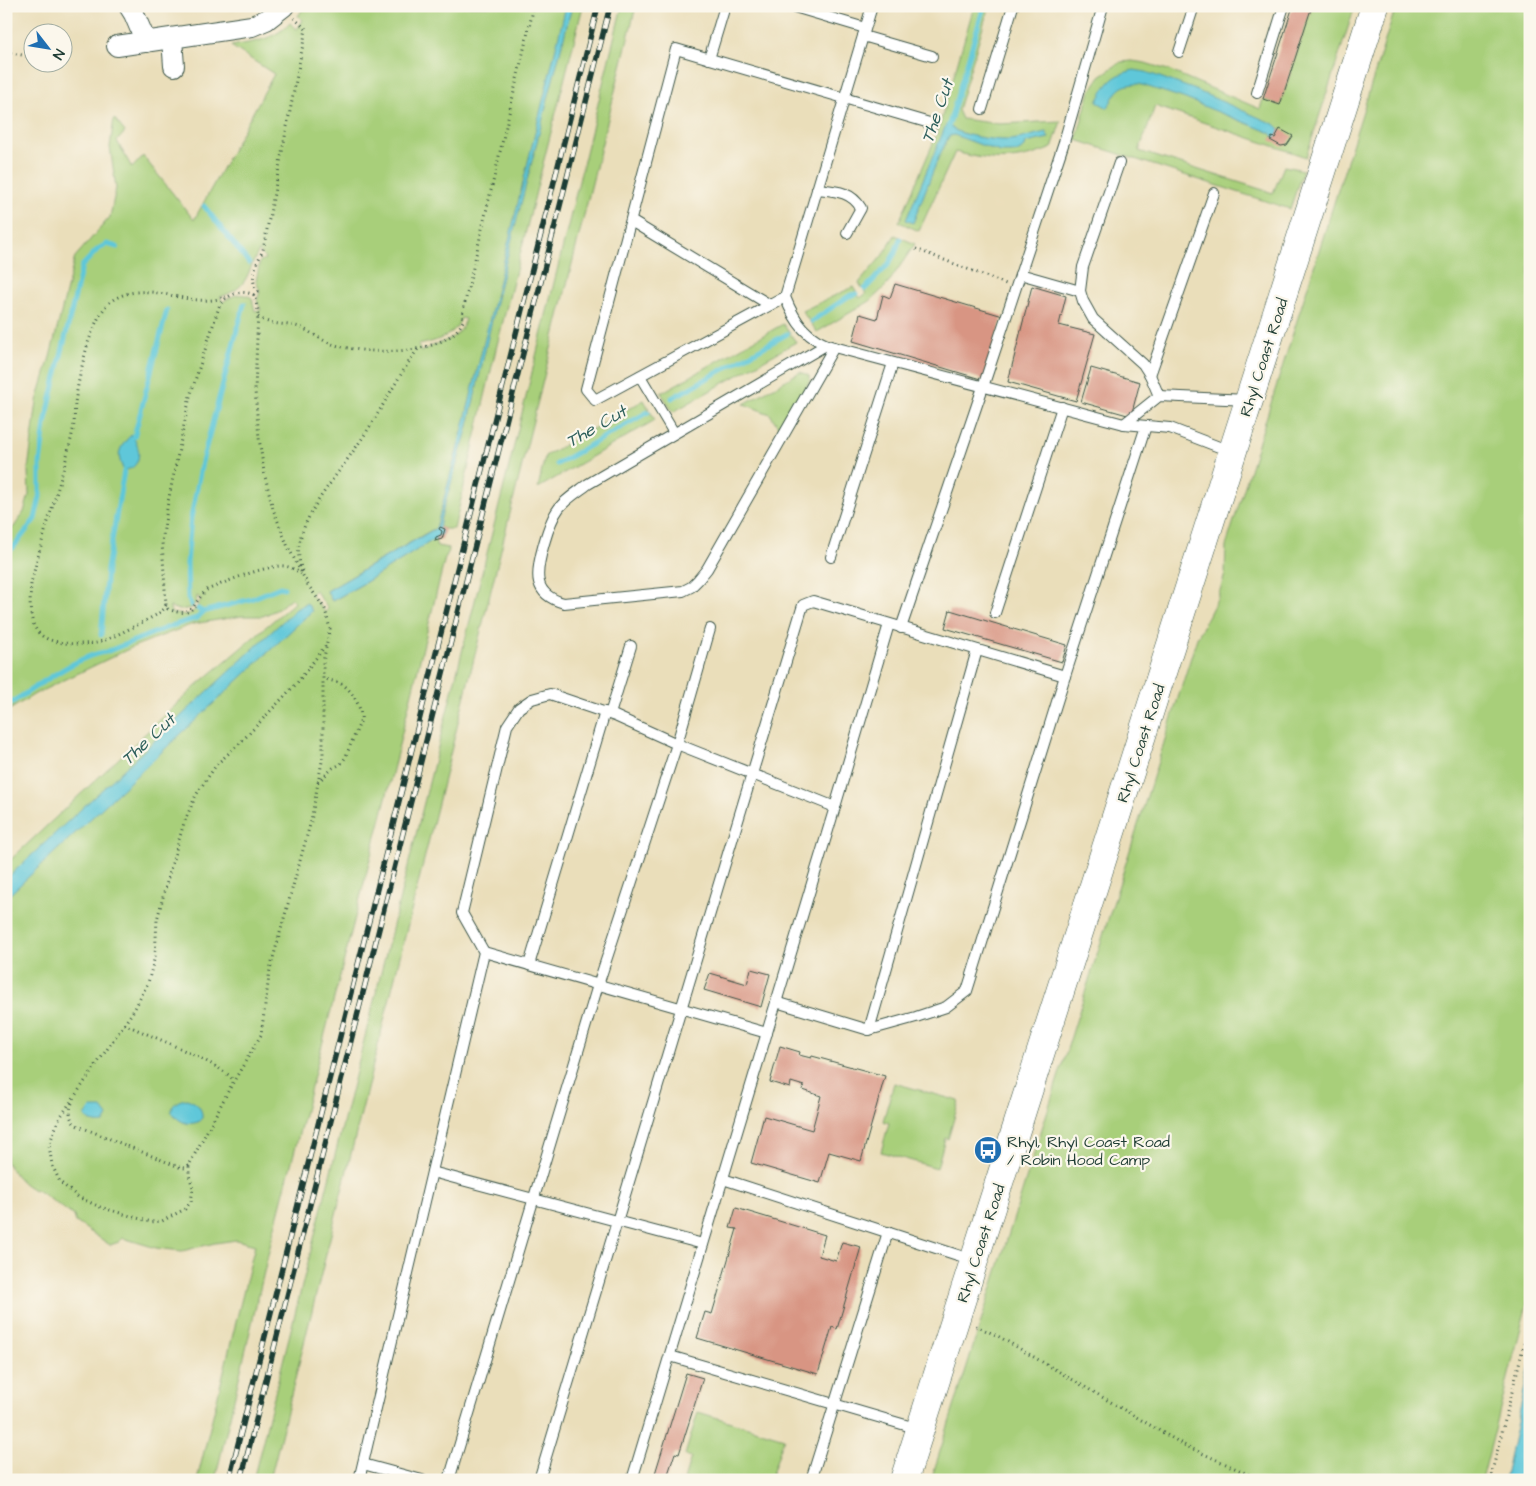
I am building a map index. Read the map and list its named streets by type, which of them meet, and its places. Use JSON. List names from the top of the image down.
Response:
{
  "streets": {
    "main road": ["Rhyl Coast Road"]
  },
  "water": ["The Cut"],
  "places": {
    "bus stop": ["Rhyl, Rhyl Coast Road / Robin Hood Camp"]
  },
  "north": "bottom right"
}
